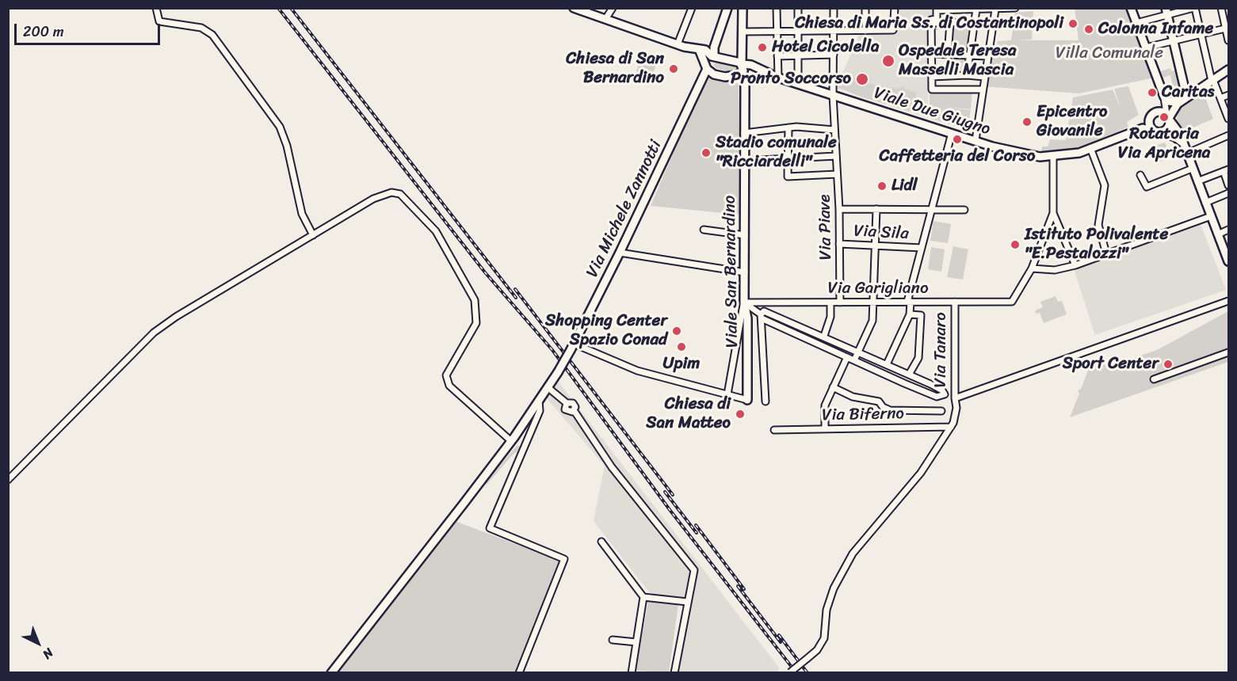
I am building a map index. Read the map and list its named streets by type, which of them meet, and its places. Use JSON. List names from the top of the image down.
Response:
{
  "streets": {
    "main road": ["Viale Due Giugno", "Via Michele Zannotti", "Viale San Bernardino"],
    "street": [
      "Via Piave",
      "Via Sila",
      "Via Garigliano",
      "Via Tanaro",
      "Via Biferno"
    ]
  },
  "crossings": [
    ["Viale Due Giugno", "Via Piave"],
    ["Viale Due Giugno", "Viale San Bernardino"],
    ["Via Piave", "Via Sila"],
    ["Via Piave", "Via Garigliano"],
    ["Viale San Bernardino", "Via Garigliano"],
    ["Via Garigliano", "Via Tanaro"],
    ["Via Tanaro", "Via Biferno"]
  ],
  "parks": ["Villa Comunale"],
  "places": [
    "Chiesa di Maria Ss. di Costantinopoli",
    "Colonna Infame",
    "Hotel Cicolella",
    "Ospedale Teresa Masselli Mascia",
    "Chiesa di San Bernardino",
    "Pronto Soccorso",
    "Caritas",
    "Rotatoria Via Apricena",
    "Epicentro Giovanile",
    "Caffetteria del Corso",
    "Stadio comunale \"Ricciardelli\"",
    "Lidl",
    "Istituto Polivalente \"E.Pestalozzi\"",
    "Shopping Center Spazio Conad",
    "Upim",
    "Sport Center",
    "Chiesa di San Matteo"
  ],
  "scale_bar": "200 m",
  "north": "bottom right"
}
